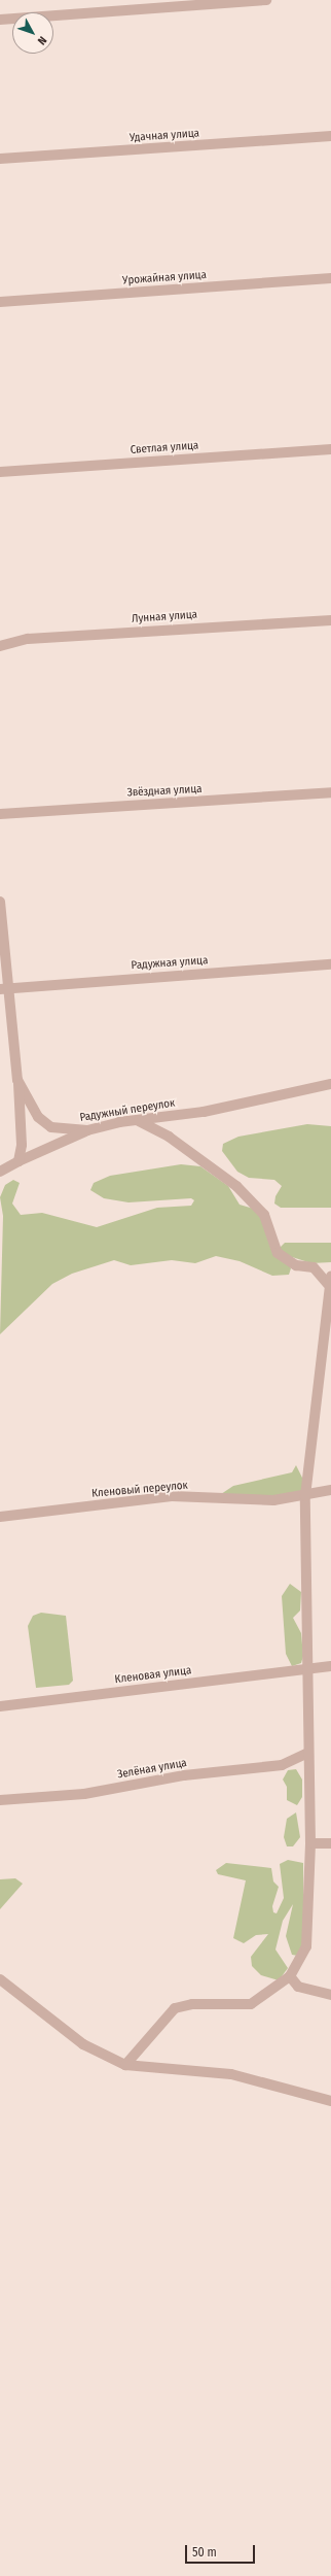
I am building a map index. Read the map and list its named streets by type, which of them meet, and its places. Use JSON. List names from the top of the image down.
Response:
{
  "streets": {
    "street": [
      "Удачная улица",
      "Урожайная улица",
      "Светлая улица",
      "Лунная улица",
      "Звёздная улица",
      "Радужная улица",
      "Радужный переулок",
      "Кленовый переулок",
      "Кленовая улица",
      "Зелёная улица"
    ]
  },
  "crossings": [
    ["Радужная улица", "Радужный переулок"]
  ],
  "scale_bar": "50 m",
  "north": "bottom right"
}
